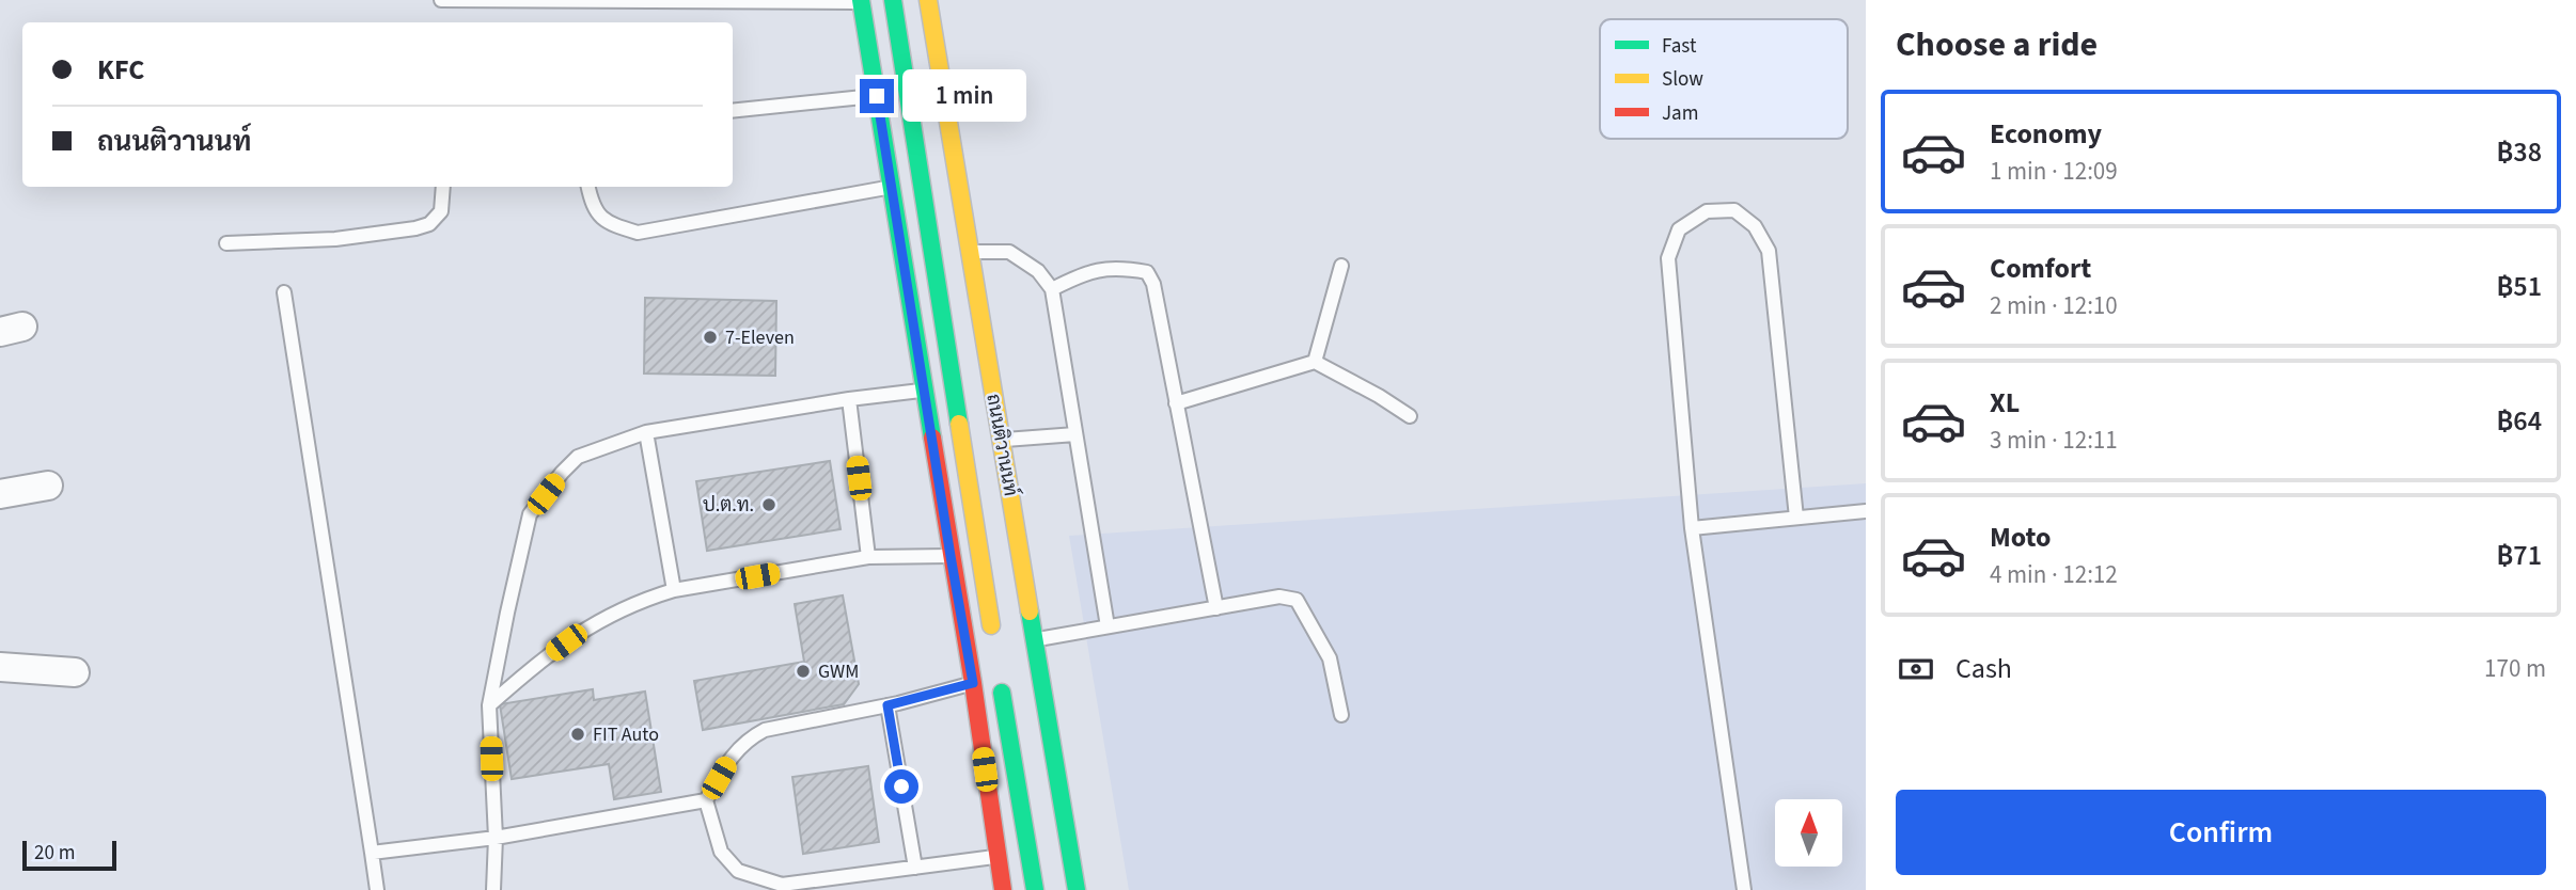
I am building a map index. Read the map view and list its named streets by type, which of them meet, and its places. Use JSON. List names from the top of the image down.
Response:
{
  "streets": {
    "main road": ["ถนนติวานนท์"]
  },
  "places": [
    "7-Eleven",
    "ป.ต.ท.",
    "GWM",
    "FIT Auto"
  ],
  "legend": ["Fast", "Slow", "Jam"],
  "scale_bar": "20 m",
  "north": "top",
  "page": {
    "heading": "Choose a ride",
    "banner": ["KFC", "ถนนติวานนท์"],
    "bubble": "1 min",
    "list": [
      {
        "name": "Economy",
        "note": "1 min · 12:09",
        "value": "฿38"
      },
      {
        "name": "Comfort",
        "note": "2 min · 12:10",
        "value": "฿51"
      },
      {
        "name": "XL",
        "note": "3 min · 12:11",
        "value": "฿64"
      },
      {
        "name": "Moto",
        "note": "4 min · 12:12",
        "value": "฿71"
      }
    ],
    "pay": ["Cash", "170 m"],
    "buttons": "Confirm",
    "scale": "20 m"
  }
}
